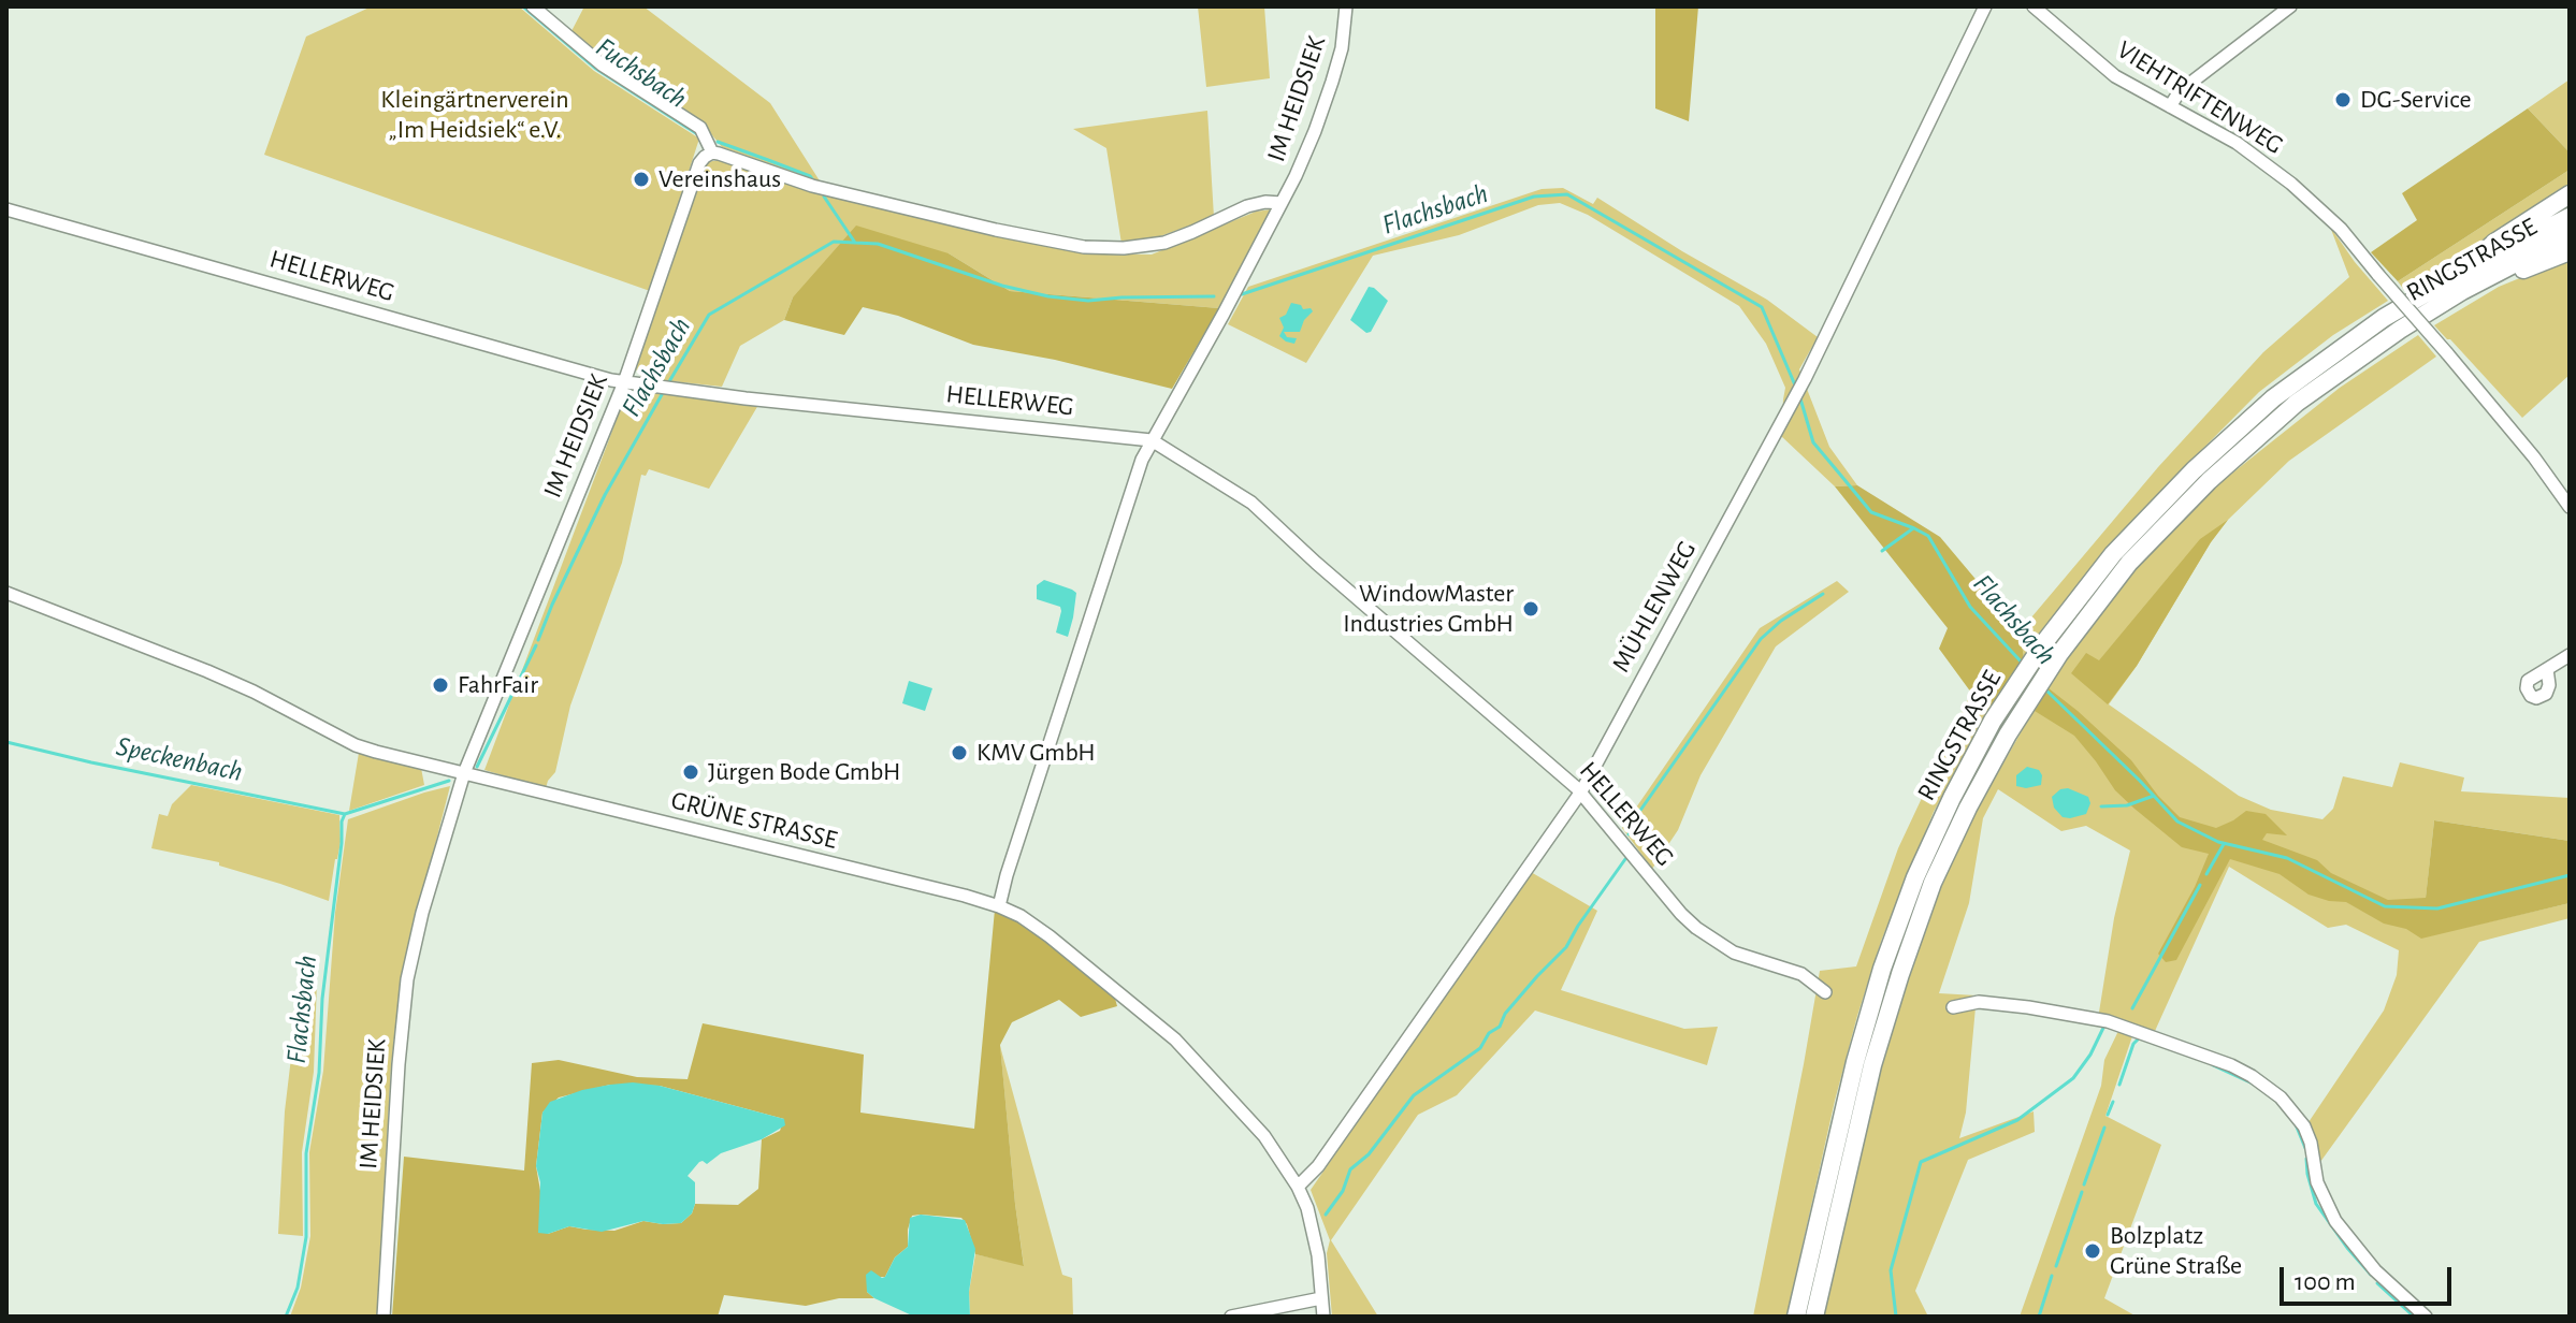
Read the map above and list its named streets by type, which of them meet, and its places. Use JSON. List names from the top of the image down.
{
  "streets": {
    "highway": ["RINGSTRASSE"],
    "street": [
      "VIEHTRIFTENWEG",
      "IM HEIDSIEK",
      "HELLERWEG",
      "MÜHLENWEG",
      "GRÜNE STRASSE"
    ]
  },
  "crossings": [
    ["IM HEIDSIEK", "HELLERWEG"],
    ["IM HEIDSIEK", "GRÜNE STRASSE"],
    ["HELLERWEG", "MÜHLENWEG"],
    ["MÜHLENWEG", "GRÜNE STRASSE"]
  ],
  "water": ["Fuchsbach", "Flachsbach", "Speckenbach"],
  "parks": ["Kleingärtnerverein „Im Heidsiek“ e.V."],
  "places": [
    "DG-Service",
    "Vereinshaus",
    "WindowMaster Industries GmbH",
    "FahrFair",
    "KMV GmbH",
    "Jürgen Bode GmbH",
    "Bolzplatz Grüne Straße"
  ],
  "scale_bar": "100 m"
}
